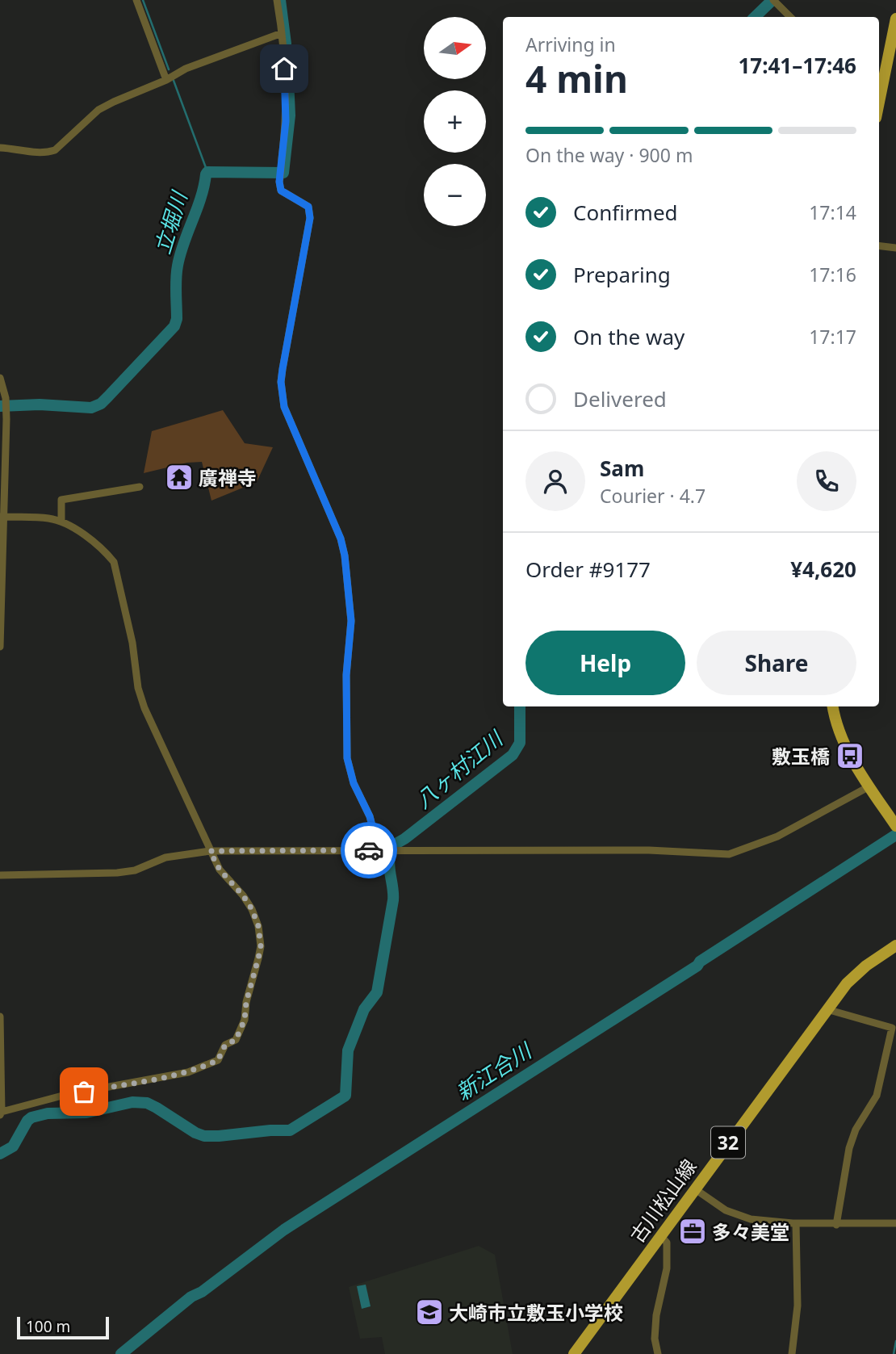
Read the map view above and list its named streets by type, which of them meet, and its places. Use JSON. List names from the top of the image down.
{
  "streets": {
    "main road": ["32", "古川松山線"]
  },
  "water": ["立堀川", "八ヶ村江川", "新江合川"],
  "places": {
    "temple": ["廣禅寺"],
    "bus stop": ["敷玉橋"],
    "office": ["多々美堂"],
    "school or university": ["大崎市立敷玉小学校"]
  },
  "scale_bar": "100 m",
  "north": "right",
  "page": {
    "map_buttons": ["+", "−"],
    "heading": ["4 min", "Arriving in", "17:41–17:46"],
    "panel": [
      "Sam",
      "Courier · 4.7",
      "Order #9177",
      "¥4,620"
    ],
    "bar": "On the way · 900 m",
    "list": [
      ["Confirmed", "17:14"],
      ["Preparing", "17:16"],
      ["On the way", "17:17"],
      "Delivered"
    ],
    "buttons": ["Help", "Share"],
    "scale": "100 m"
  }
}
